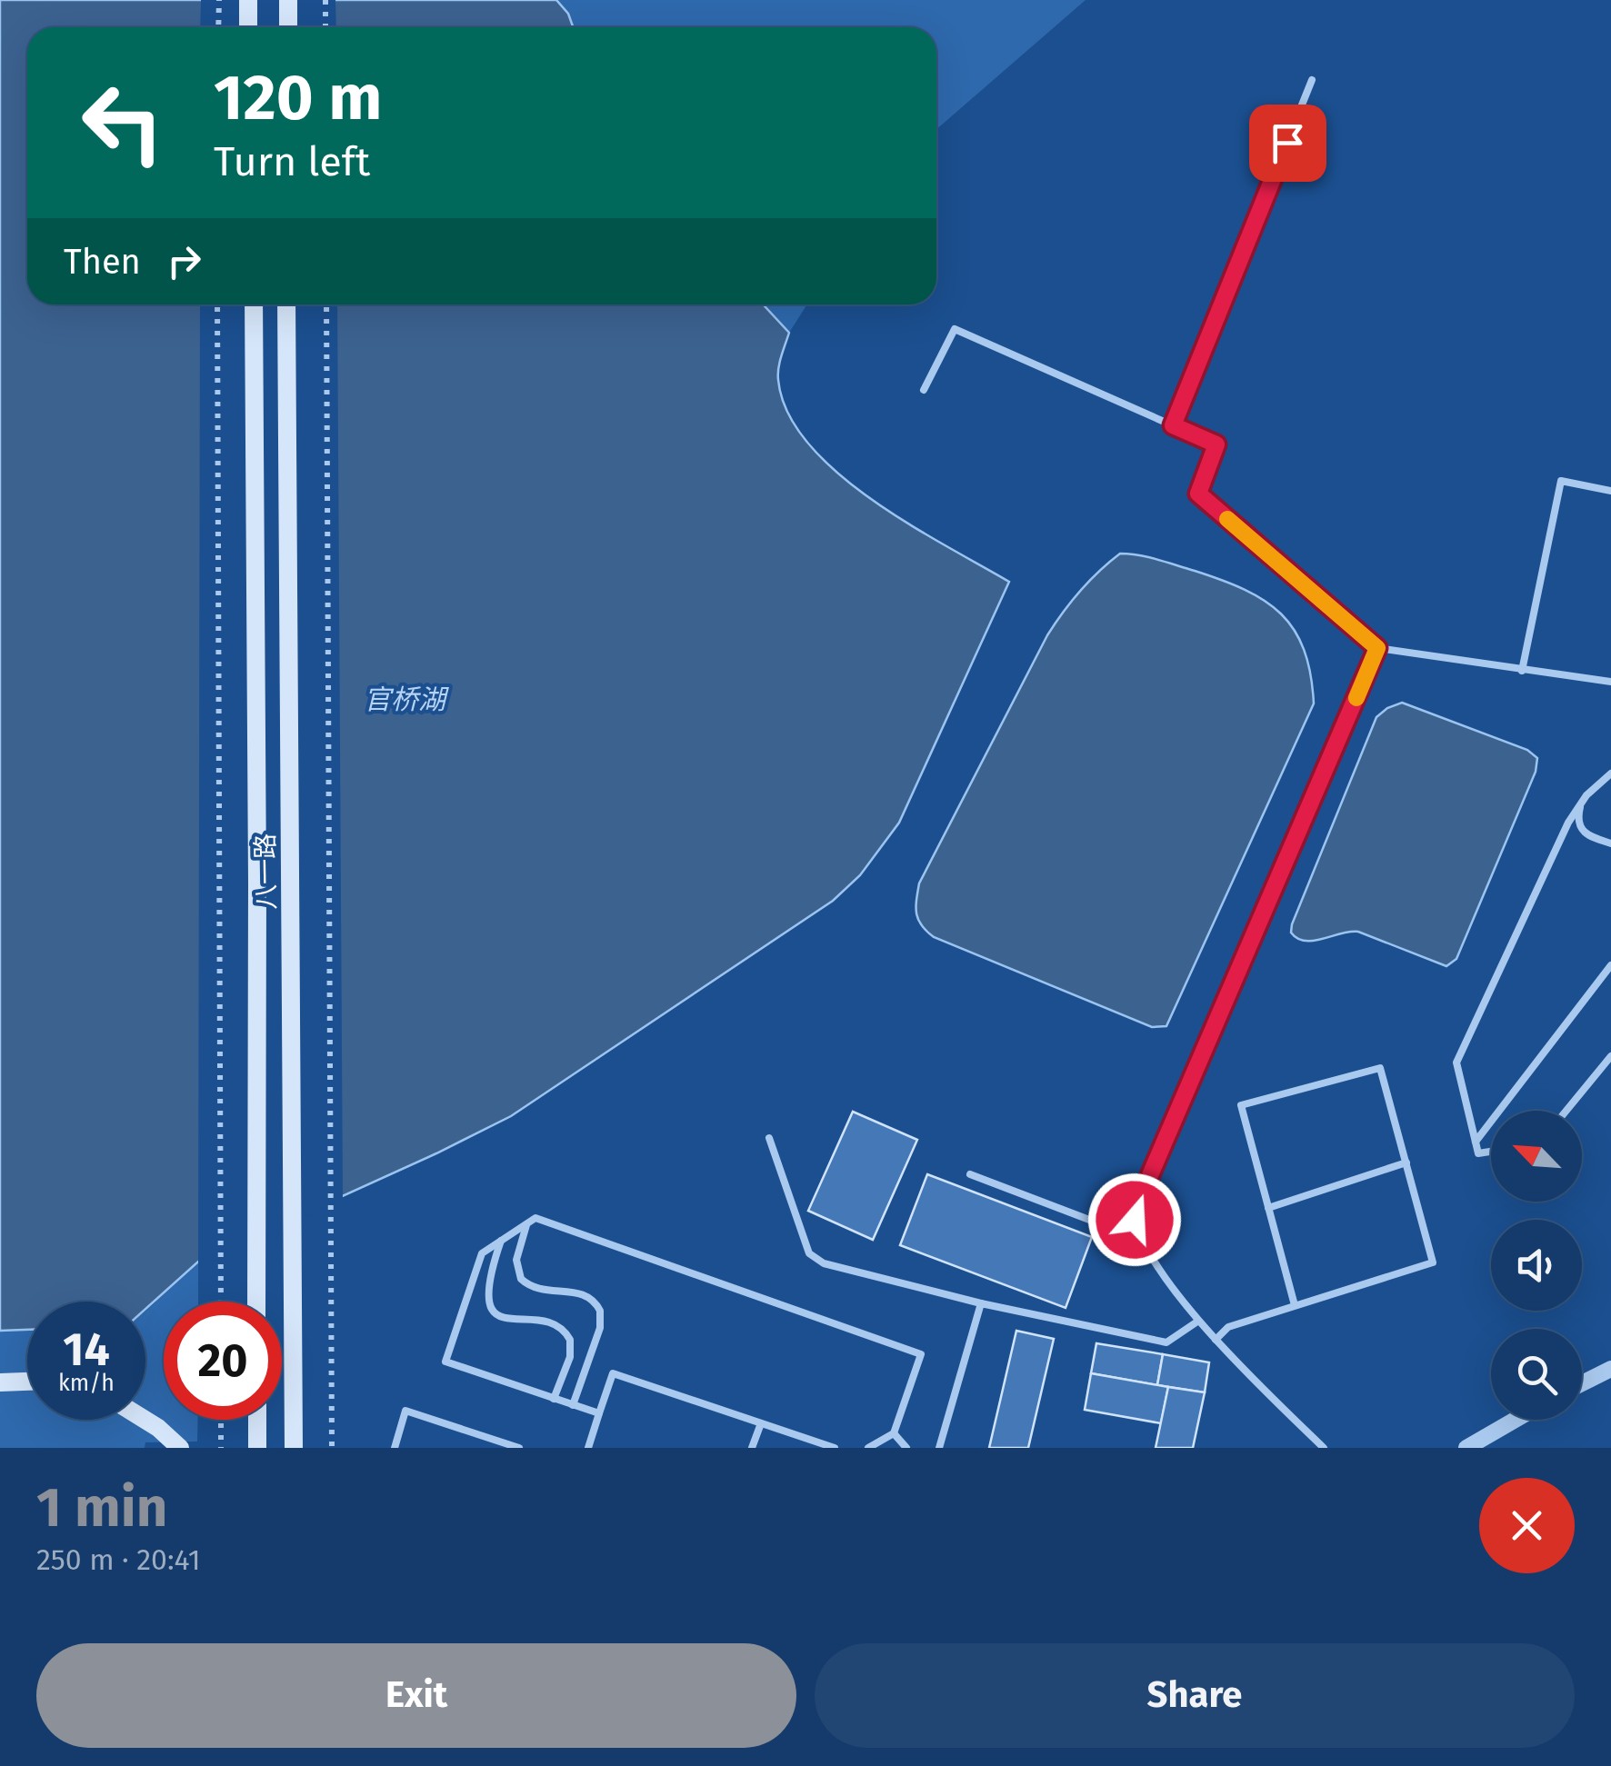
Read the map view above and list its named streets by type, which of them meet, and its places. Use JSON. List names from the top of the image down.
{
  "streets": {
    "main road": ["八一路"]
  },
  "water": ["官桥湖"],
  "north": "top left",
  "page": {
    "turn": ["120 m", "Turn left"],
    "then": "Then",
    "speed": "14 km/h",
    "limit": "20",
    "heading": ["1 min", "250 m · 20:41"],
    "buttons": ["Exit", "Share"]
  }
}
